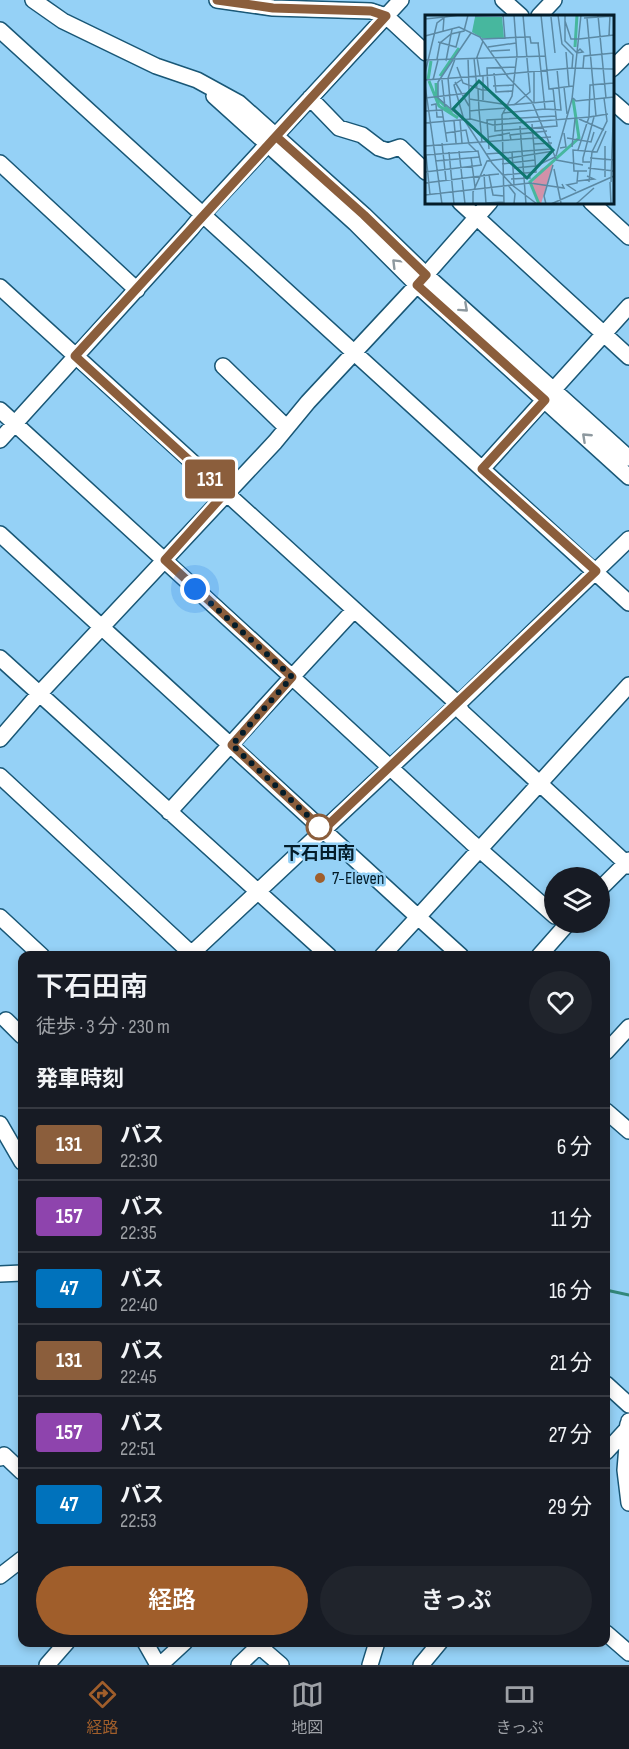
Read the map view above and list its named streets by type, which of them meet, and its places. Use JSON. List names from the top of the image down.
{
  "places": ["下石田南", "7-Eleven"],
  "lines": ["bus line 131"],
  "page": {
    "on_map": "131",
    "heading": [
      ["下石田南", "徒歩 · 3 分 · 230 m"],
      "発車時刻"
    ],
    "list": [
      {
        "mark": "131",
        "name": "バス",
        "note": "22:30",
        "value": "6 分"
      },
      {
        "mark": "157",
        "name": "バス",
        "note": "22:35",
        "value": "11 分"
      },
      {
        "mark": "47",
        "name": "バス",
        "note": "22:40",
        "value": "16 分"
      },
      {
        "mark": "131",
        "name": "バス",
        "note": "22:45",
        "value": "21 分"
      },
      {
        "mark": "157",
        "name": "バス",
        "note": "22:51",
        "value": "27 分"
      },
      {
        "mark": "47",
        "name": "バス",
        "note": "22:53",
        "value": "29 分"
      }
    ],
    "buttons": ["経路", "きっぷ"],
    "tabs": ["経路", "地図", "きっぷ"]
  }
}
